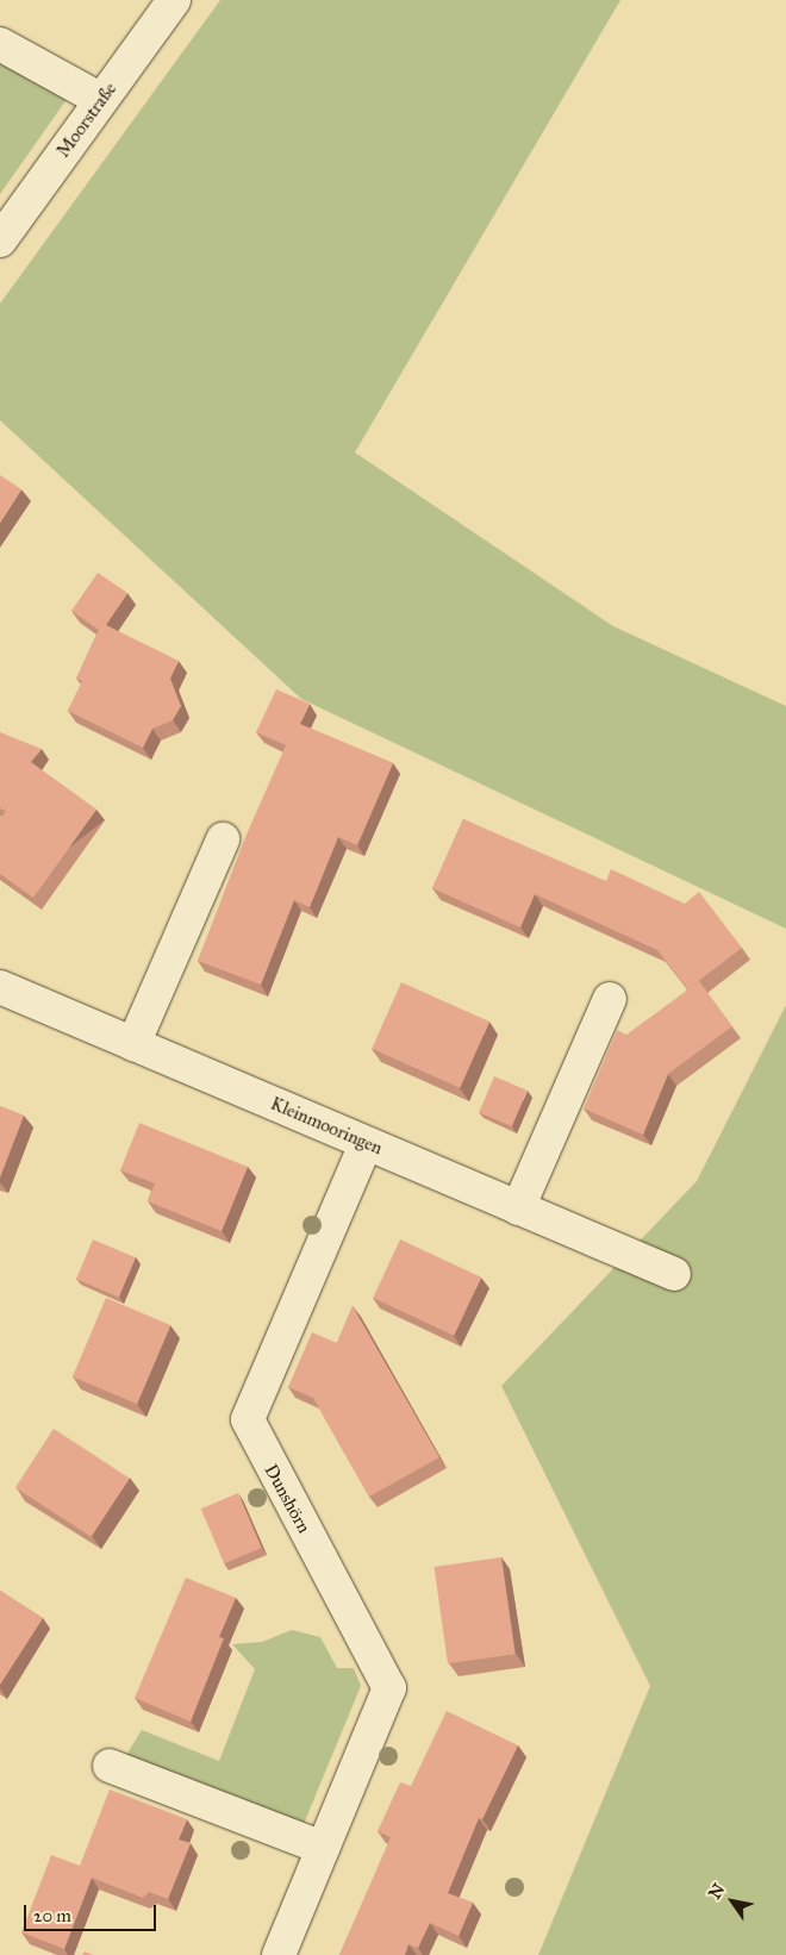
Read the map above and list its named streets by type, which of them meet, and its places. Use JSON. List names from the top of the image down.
{
  "streets": {
    "street": ["Moorstraße", "Kleinmooringen", "Dunshörn"]
  },
  "crossings": [
    ["Kleinmooringen", "Dunshörn"]
  ],
  "scale_bar": "20 m",
  "north": "top left"
}
